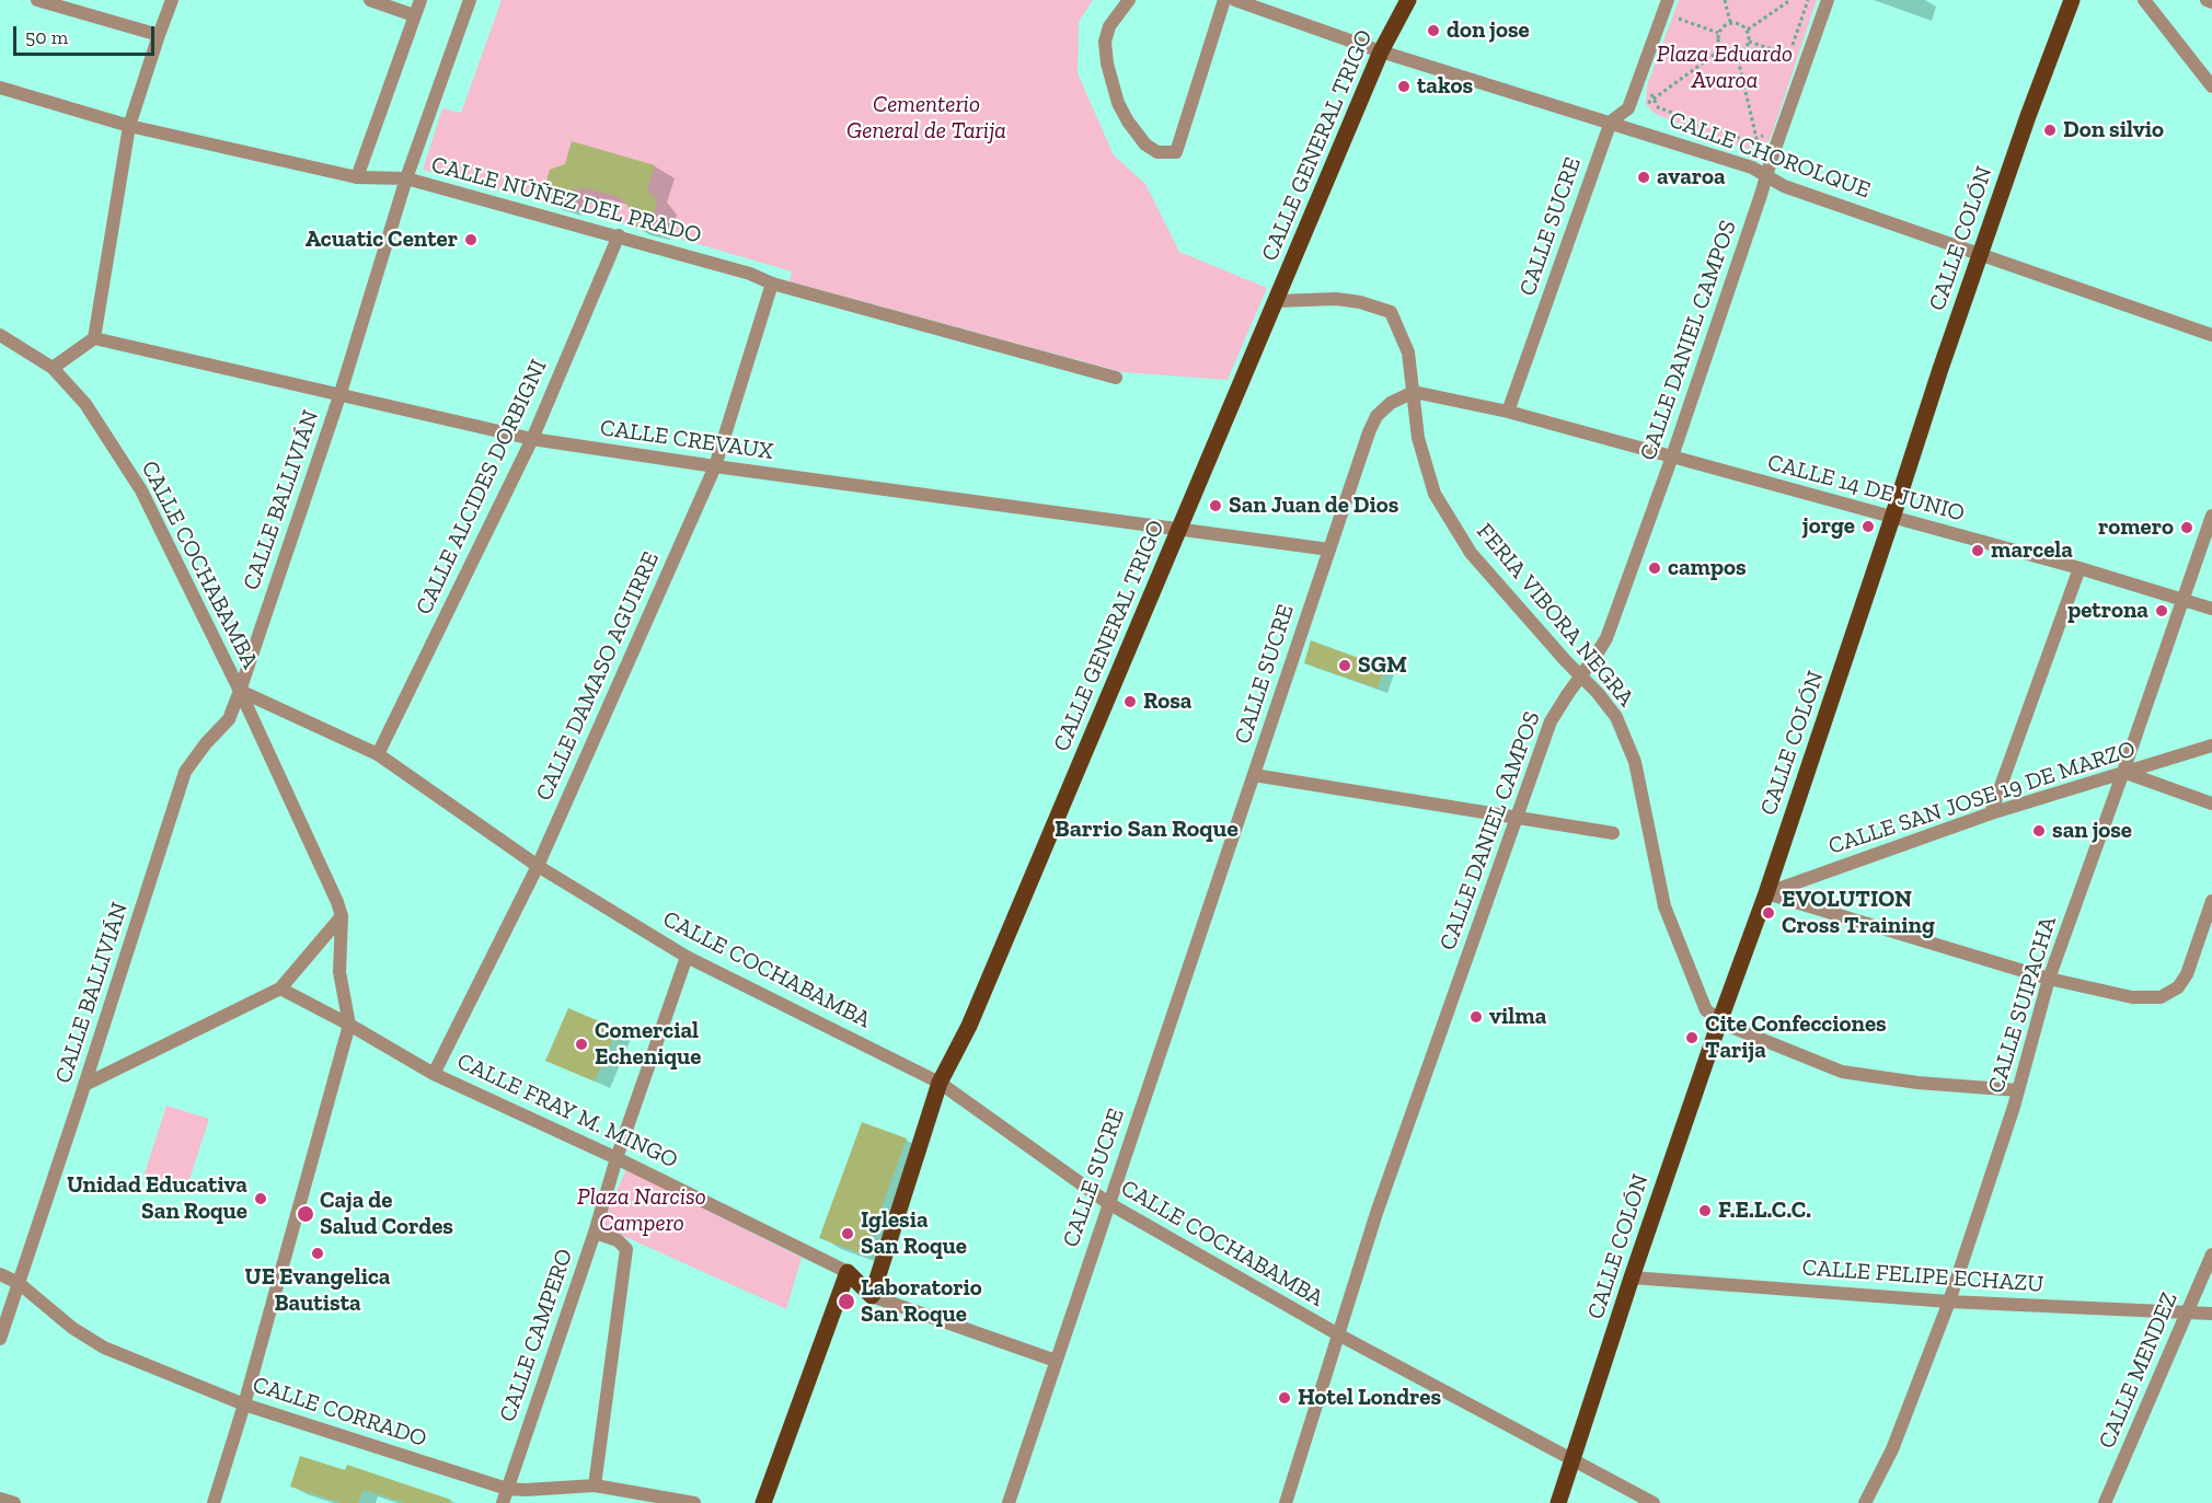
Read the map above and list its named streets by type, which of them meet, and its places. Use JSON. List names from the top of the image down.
{
  "streets": {
    "main road": ["CALLE GENERAL TRIGO", "CALLE COLÓN", "CALLE FRAY M. MINGO"],
    "street": [
      "CALLE CHOROLQUE",
      "CALLE NÚÑEZ DEL PRADO",
      "CALLE SUCRE",
      "CALLE DANIEL CAMPOS",
      "CALLE CREVAUX",
      "CALLE ALCIDES DORBIGNI",
      "CALLE 14 DE JUNIO",
      "CALLE BALLIVIÁN",
      "CALLE COCHABAMBA",
      "FERIA VIBORA NEGRA",
      "CALLE DAMASO AGUIRRE",
      "CALLE SAN JOSE 19 DE MARZO",
      "CALLE SUIPACHA",
      "CALLE FELIPE ECHAZU",
      "CALLE CAMPERO",
      "CALLE MENDEZ",
      "CALLE CORRADO"
    ]
  },
  "crossings": [
    ["CALLE GENERAL TRIGO", "CALLE CHOROLQUE"],
    ["CALLE GENERAL TRIGO", "CALLE CREVAUX"],
    ["CALLE GENERAL TRIGO", "CALLE COCHABAMBA"],
    ["CALLE GENERAL TRIGO", "FERIA VIBORA NEGRA"],
    ["CALLE GENERAL TRIGO", "CALLE FRAY M. MINGO"],
    ["CALLE CHOROLQUE", "CALLE SUCRE"],
    ["CALLE CHOROLQUE", "CALLE COLÓN"],
    ["CALLE CHOROLQUE", "CALLE DANIEL CAMPOS"],
    ["CALLE NÚÑEZ DEL PRADO", "CALLE ALCIDES DORBIGNI"],
    ["CALLE NÚÑEZ DEL PRADO", "CALLE BALLIVIÁN"],
    ["CALLE NÚÑEZ DEL PRADO", "CALLE DAMASO AGUIRRE"],
    ["CALLE SUCRE", "CALLE CREVAUX"],
    ["CALLE SUCRE", "CALLE 14 DE JUNIO"],
    ["CALLE SUCRE", "CALLE COCHABAMBA"],
    ["CALLE SUCRE", "FERIA VIBORA NEGRA"],
    ["CALLE SUCRE", "CALLE FRAY M. MINGO"],
    ["CALLE COLÓN", "CALLE 14 DE JUNIO"],
    ["CALLE COLÓN", "CALLE COCHABAMBA"],
    ["CALLE COLÓN", "FERIA VIBORA NEGRA"],
    ["CALLE COLÓN", "CALLE SAN JOSE 19 DE MARZO"],
    ["CALLE COLÓN", "CALLE FELIPE ECHAZU"],
    ["CALLE DANIEL CAMPOS", "CALLE 14 DE JUNIO"],
    ["CALLE DANIEL CAMPOS", "CALLE COCHABAMBA"],
    ["CALLE CREVAUX", "CALLE ALCIDES DORBIGNI"],
    ["CALLE CREVAUX", "CALLE BALLIVIÁN"],
    ["CALLE CREVAUX", "CALLE DAMASO AGUIRRE"],
    ["CALLE ALCIDES DORBIGNI", "CALLE COCHABAMBA"],
    ["CALLE 14 DE JUNIO", "CALLE SUIPACHA"],
    ["CALLE BALLIVIÁN", "CALLE COCHABAMBA"],
    ["CALLE BALLIVIÁN", "CALLE CORRADO"],
    ["CALLE COCHABAMBA", "CALLE DAMASO AGUIRRE"],
    ["CALLE COCHABAMBA", "CALLE CAMPERO"],
    ["FERIA VIBORA NEGRA", "CALLE SUIPACHA"],
    ["CALLE DAMASO AGUIRRE", "CALLE FRAY M. MINGO"],
    ["CALLE SAN JOSE 19 DE MARZO", "CALLE SUIPACHA"],
    ["CALLE SUIPACHA", "CALLE FELIPE ECHAZU"],
    ["CALLE FRAY M. MINGO", "CALLE CAMPERO"],
    ["CALLE FELIPE ECHAZU", "CALLE MENDEZ"],
    ["CALLE CAMPERO", "CALLE CORRADO"]
  ],
  "districts": ["Barrio San Roque"],
  "parks": ["Plaza Eduardo Avaroa", "Cementerio General de Tarija", "Plaza Narciso Campero"],
  "places": [
    "don jose",
    "takos",
    "Don silvio",
    "avaroa",
    "Acuatic Center",
    "San Juan de Dios",
    "jorge",
    "romero",
    "marcela",
    "campos",
    "petrona",
    "SGM",
    "Rosa",
    "san jose",
    "EVOLUTION Cross Training",
    "vilma",
    "Cite Confecciones Tarija",
    "Comercial Echenique",
    "Unidad Educativa San Roque",
    "F.E.L.C.C.",
    "Caja de Salud Cordes",
    "Iglesia San Roque",
    "UE Evangelica Bautista",
    "Laboratorio San Roque",
    "Hotel Londres"
  ],
  "scale_bar": "50 m"
}
